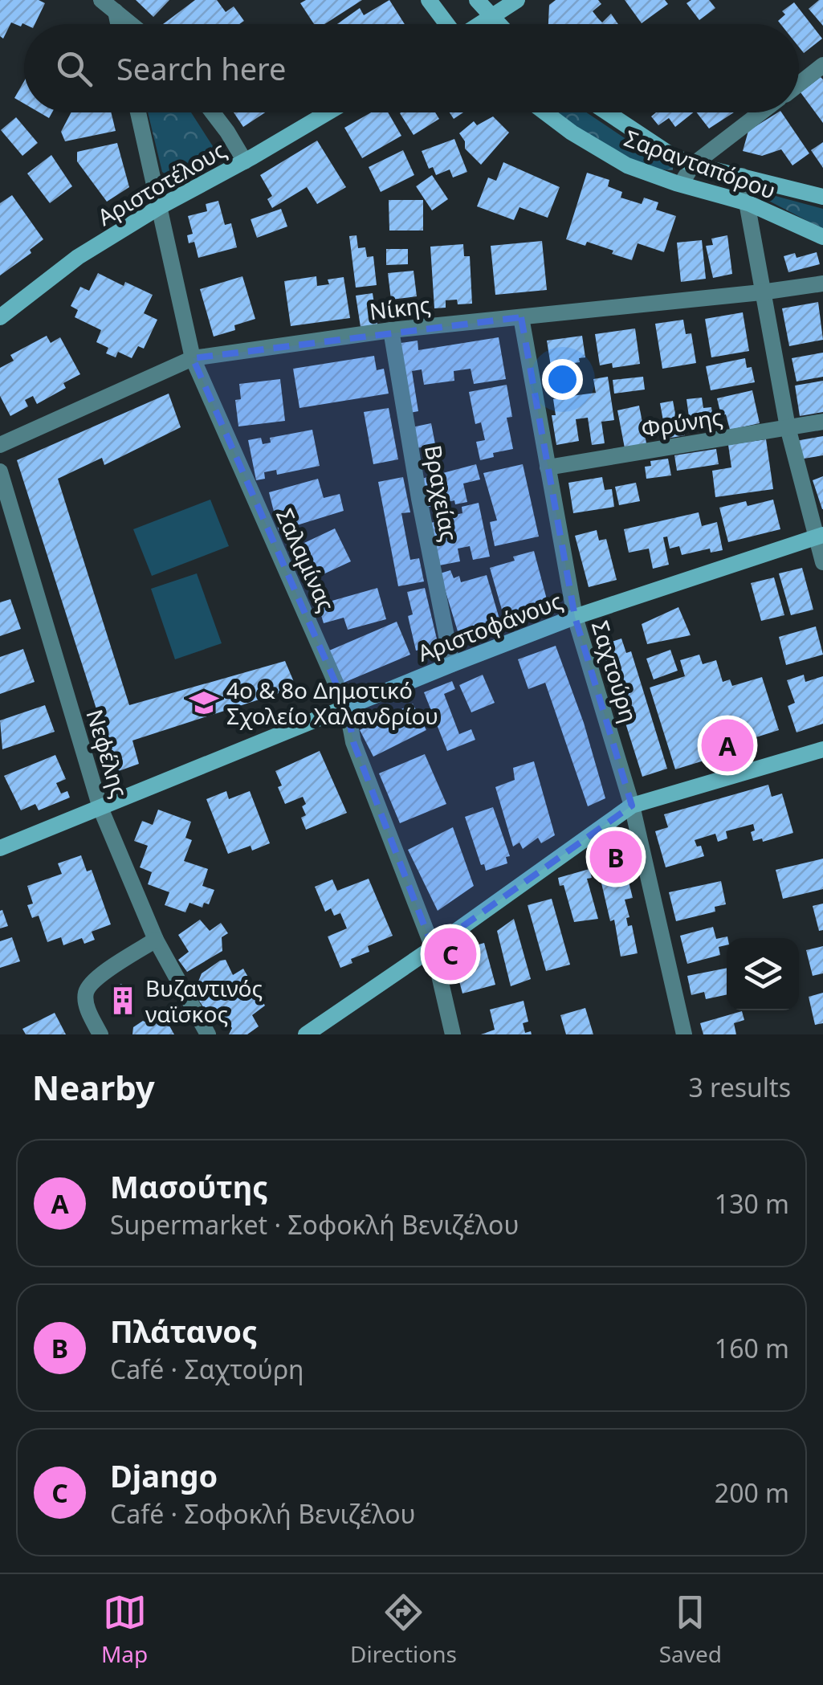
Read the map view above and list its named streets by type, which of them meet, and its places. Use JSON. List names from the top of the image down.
{
  "streets": {
    "street": [
      "Σαρανταπόρου",
      "Αριστοτέλους",
      "Νίκης",
      "Φρύνης",
      "Βραχείας",
      "Σαλαμίνας",
      "Αριστοφάνους",
      "Σαχτούρη",
      "Νεφέλης"
    ]
  },
  "crossings": [
    ["Αριστοτέλους", "Σαλαμίνας"],
    ["Νίκης", "Βραχείας"],
    ["Νίκης", "Σαλαμίνας"],
    ["Νίκης", "Σαχτούρη"],
    ["Φρύνης", "Σαχτούρη"],
    ["Βραχείας", "Αριστοφάνους"],
    ["Σαλαμίνας", "Αριστοφάνους"],
    ["Αριστοφάνους", "Σαχτούρη"],
    ["Αριστοφάνους", "Νεφέλης"]
  ],
  "places": {
    "school or university": ["4ο & 8ο Δημοτικό Σχολείο Χαλανδρίου"],
    "building": ["Βυζαντινός ναϊσκος"]
  },
  "page": {
    "search": "Search here",
    "pins": ["A", "B", "C"],
    "heading": ["Nearby", "3 results"],
    "list": [
      {
        "mark": "A",
        "name": "Μασούτης",
        "note": "Supermarket · Σοφοκλή Βενιζέλου",
        "value": "130 m"
      },
      {
        "mark": "B",
        "name": "Πλάτανος",
        "note": "Café · Σαχτούρη",
        "value": "160 m"
      },
      {
        "mark": "C",
        "name": "Django",
        "note": "Café · Σοφοκλή Βενιζέλου",
        "value": "200 m"
      }
    ],
    "nav": ["Map", "Directions", "Saved"]
  }
}
